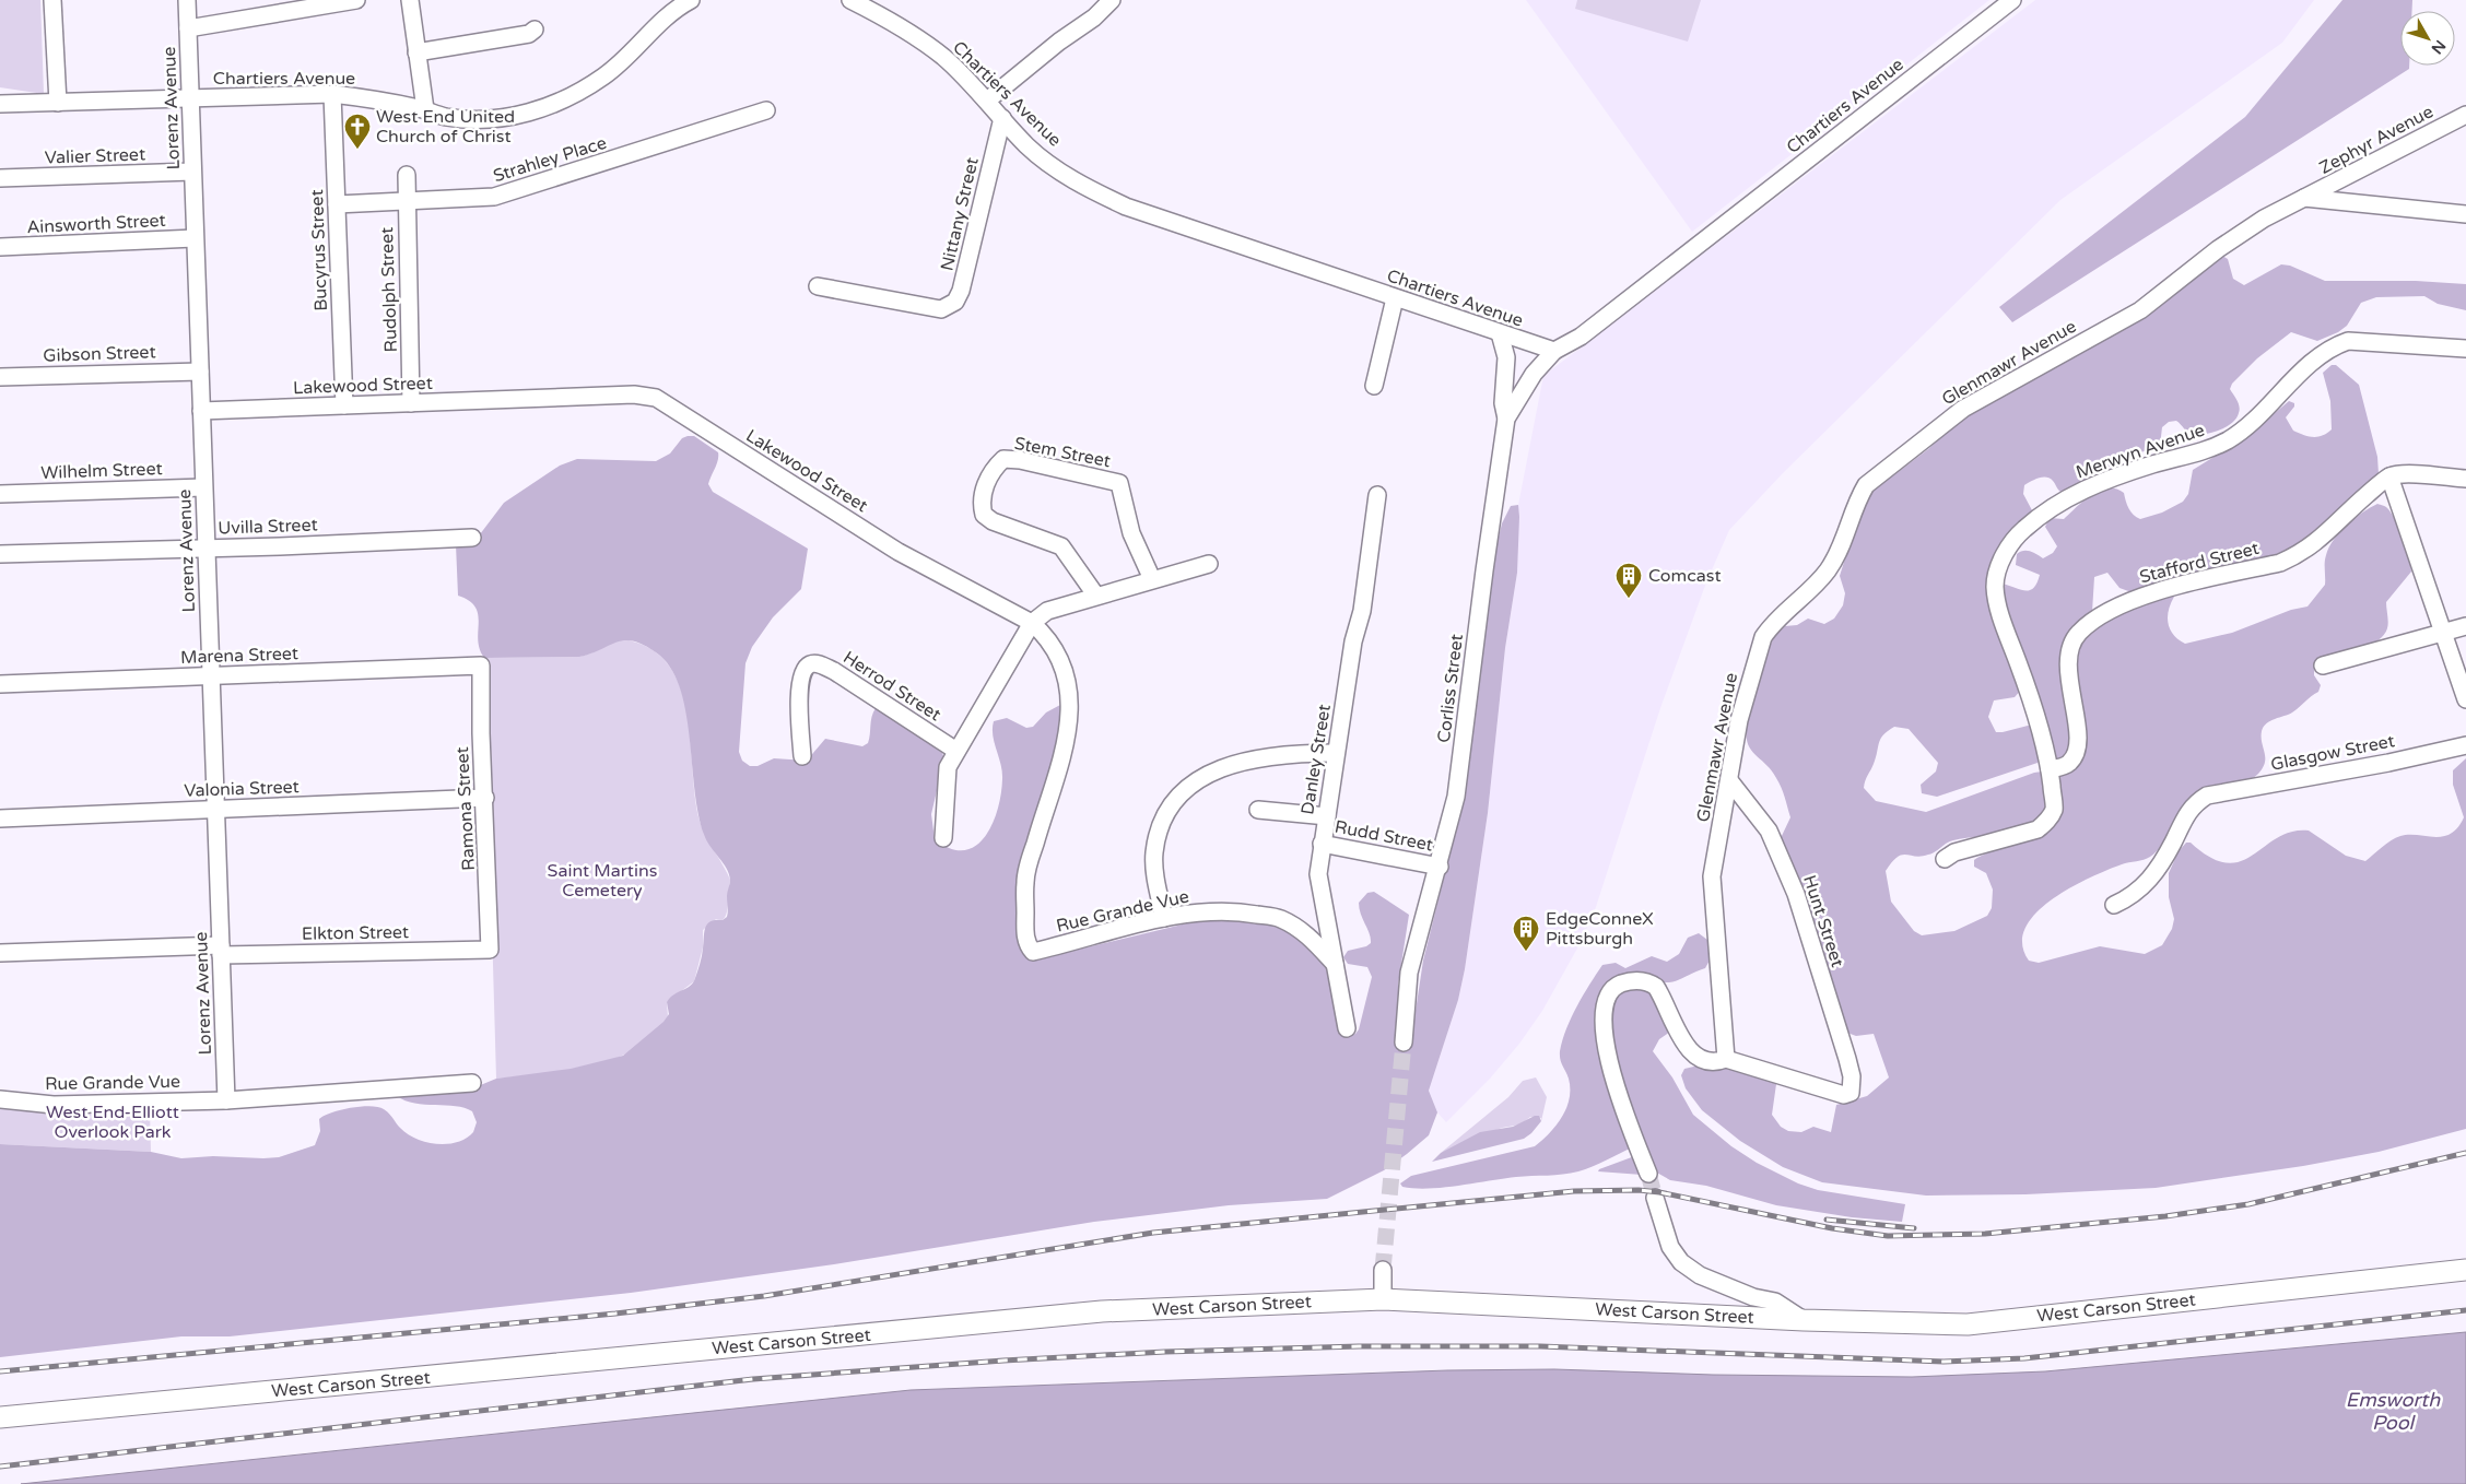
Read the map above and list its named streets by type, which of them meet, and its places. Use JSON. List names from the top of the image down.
{
  "streets": {
    "main road": ["West Carson Street"],
    "street": [
      "Chartiers Avenue",
      "Lorenz Avenue",
      "Zephyr Avenue",
      "Valier Street",
      "Strahley Place",
      "Nittany Street",
      "Ainsworth Street",
      "Bucyrus Street",
      "Rudolph Street",
      "Gibson Street",
      "Glenmawr Avenue",
      "Lakewood Street",
      "Merwyn Avenue",
      "Stem Street",
      "Wilhelm Street",
      "Uvilla Street",
      "Stafford Street",
      "Marena Street",
      "Herrod Street",
      "Corliss Street",
      "Glasgow Street",
      "Danley Street",
      "Valonia Street",
      "Ramona Street",
      "Rudd Street",
      "Rue Grande Vue",
      "Hunt Street",
      "Elkton Street"
    ]
  },
  "crossings": [
    ["Chartiers Avenue", "Lorenz Avenue"],
    ["Chartiers Avenue", "Nittany Street"],
    ["Chartiers Avenue", "Bucyrus Street"],
    ["Chartiers Avenue", "Corliss Street"],
    ["Lorenz Avenue", "Valier Street"],
    ["Lorenz Avenue", "Ainsworth Street"],
    ["Lorenz Avenue", "Gibson Street"],
    ["Lorenz Avenue", "Lakewood Street"],
    ["Lorenz Avenue", "Wilhelm Street"],
    ["Lorenz Avenue", "Uvilla Street"],
    ["Lorenz Avenue", "Marena Street"],
    ["Lorenz Avenue", "Valonia Street"],
    ["Lorenz Avenue", "Rue Grande Vue"],
    ["Lorenz Avenue", "Elkton Street"],
    ["Zephyr Avenue", "Glenmawr Avenue"],
    ["Strahley Place", "Bucyrus Street"],
    ["Strahley Place", "Rudolph Street"],
    ["Bucyrus Street", "Lakewood Street"],
    ["Rudolph Street", "Lakewood Street"],
    ["Glenmawr Avenue", "Hunt Street"],
    ["Lakewood Street", "Rue Grande Vue"],
    ["Merwyn Avenue", "Stafford Street"],
    ["Marena Street", "Ramona Street"],
    ["Corliss Street", "Rudd Street"],
    ["Danley Street", "Rudd Street"],
    ["Danley Street", "Rue Grande Vue"],
    ["Valonia Street", "Ramona Street"],
    ["Ramona Street", "Elkton Street"]
  ],
  "water": ["Emsworth Pool"],
  "parks": ["Saint Martins Cemetery", "West End-Elliott Overlook Park"],
  "places": {
    "church": ["West End United Church of Christ"],
    "building": ["Comcast", "EdgeConneX Pittsburgh"]
  },
  "north": "bottom right"
}
